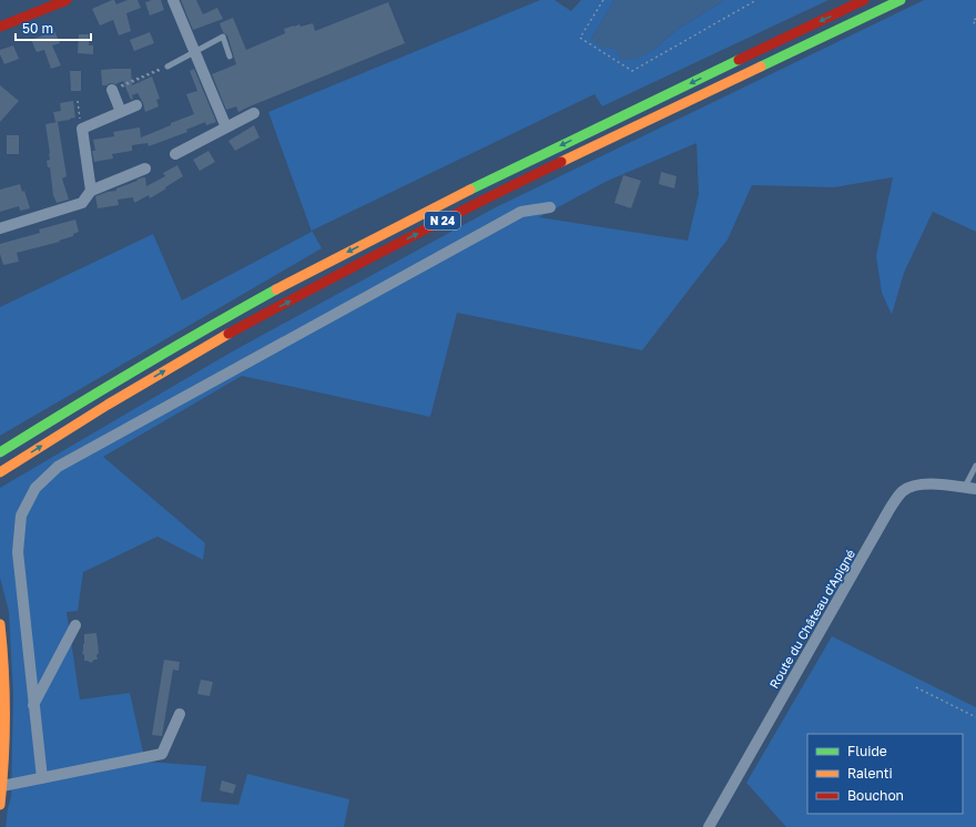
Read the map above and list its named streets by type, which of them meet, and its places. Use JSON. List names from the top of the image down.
{
  "streets": {
    "main road": ["N 24"],
    "street": ["Route du Château d'Apigné"]
  },
  "legend": ["Fluide", "Ralenti", "Bouchon"],
  "scale_bar": "50 m"
}
